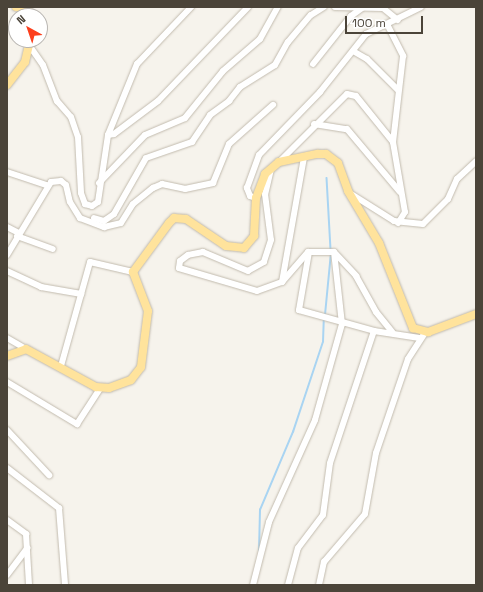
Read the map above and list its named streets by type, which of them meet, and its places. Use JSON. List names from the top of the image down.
{
  "scale_bar": "100 m",
  "north": "top left"
}
